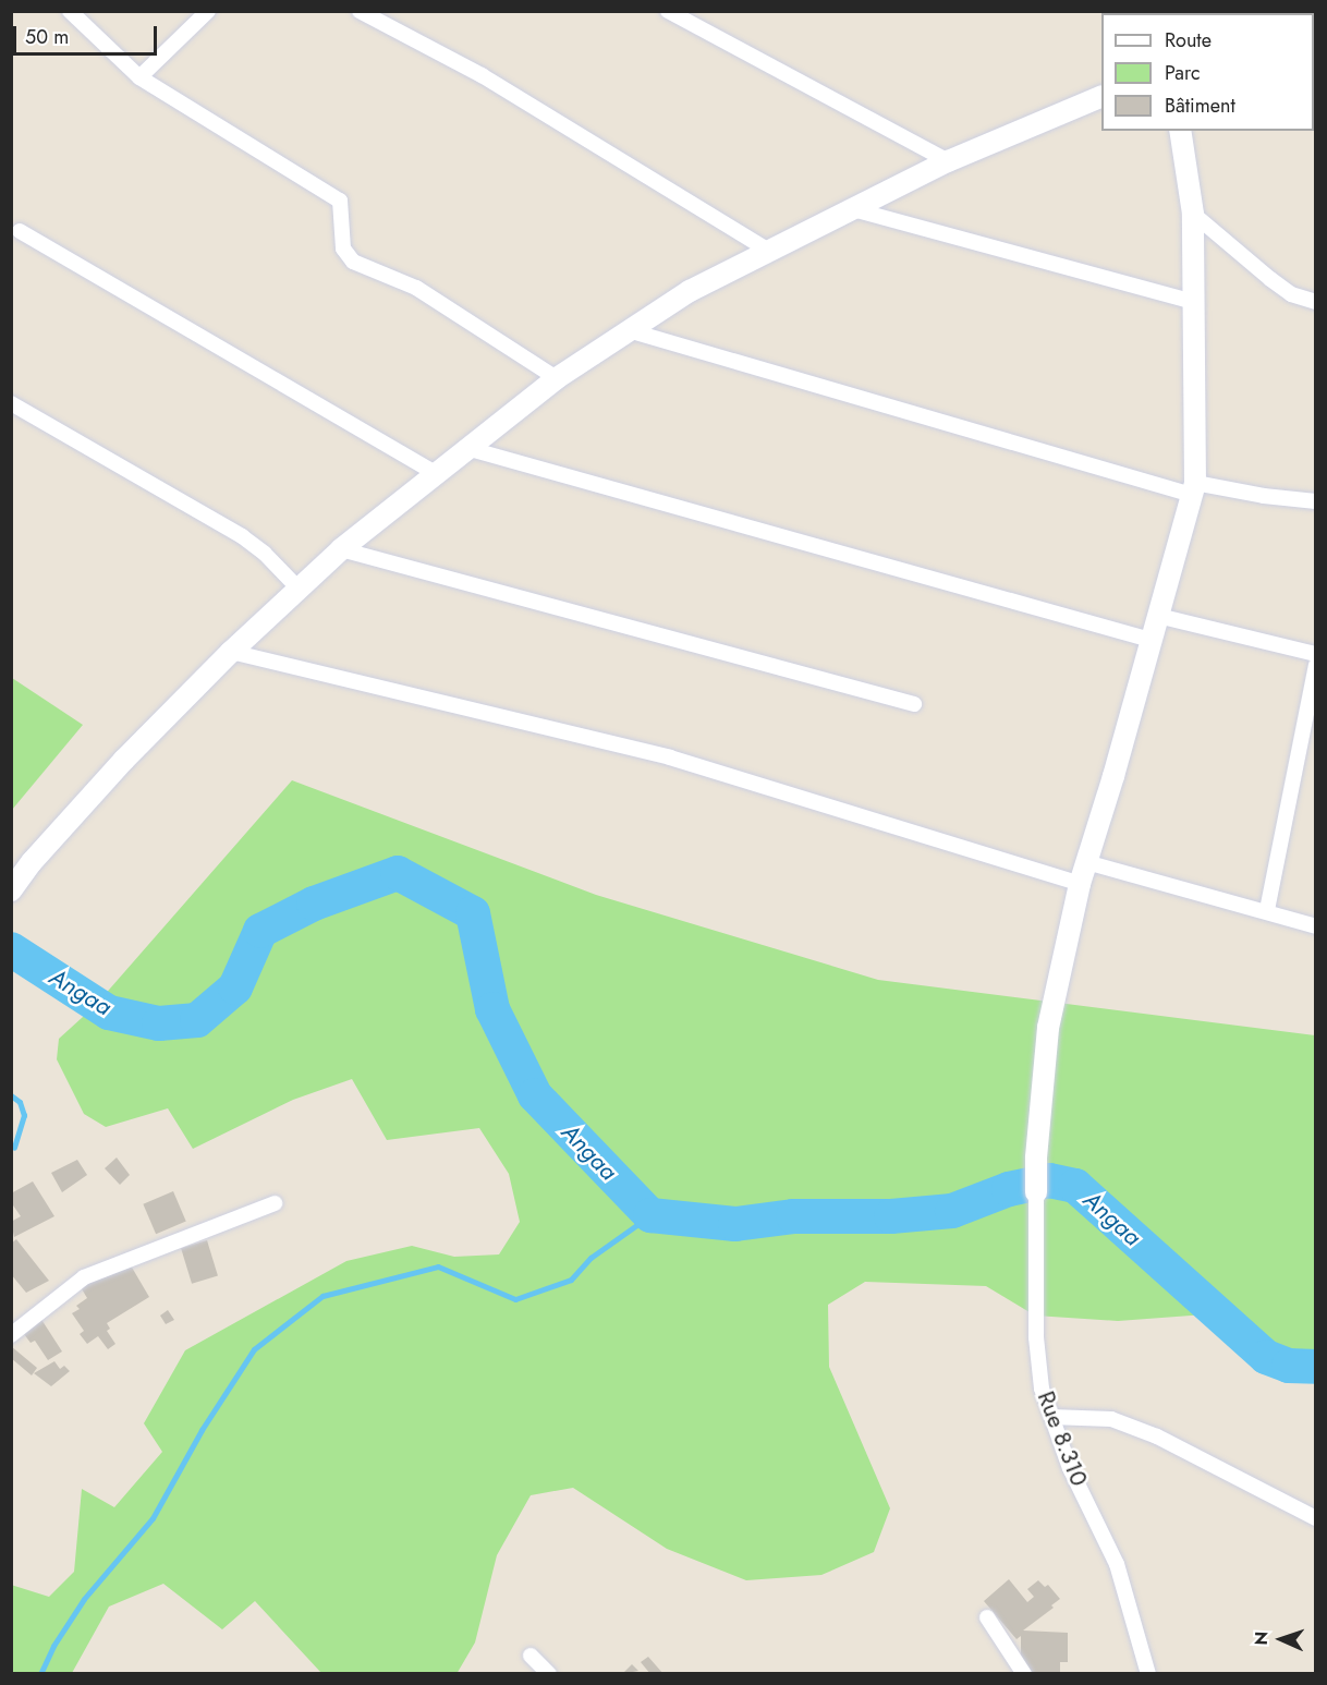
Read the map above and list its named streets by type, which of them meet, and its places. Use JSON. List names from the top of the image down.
{
  "streets": {
    "street": ["Rue 8.310"]
  },
  "water": ["Angaa"],
  "legend": ["Route", "Parc", "Bâtiment"],
  "scale_bar": "50 m",
  "north": "left"
}
